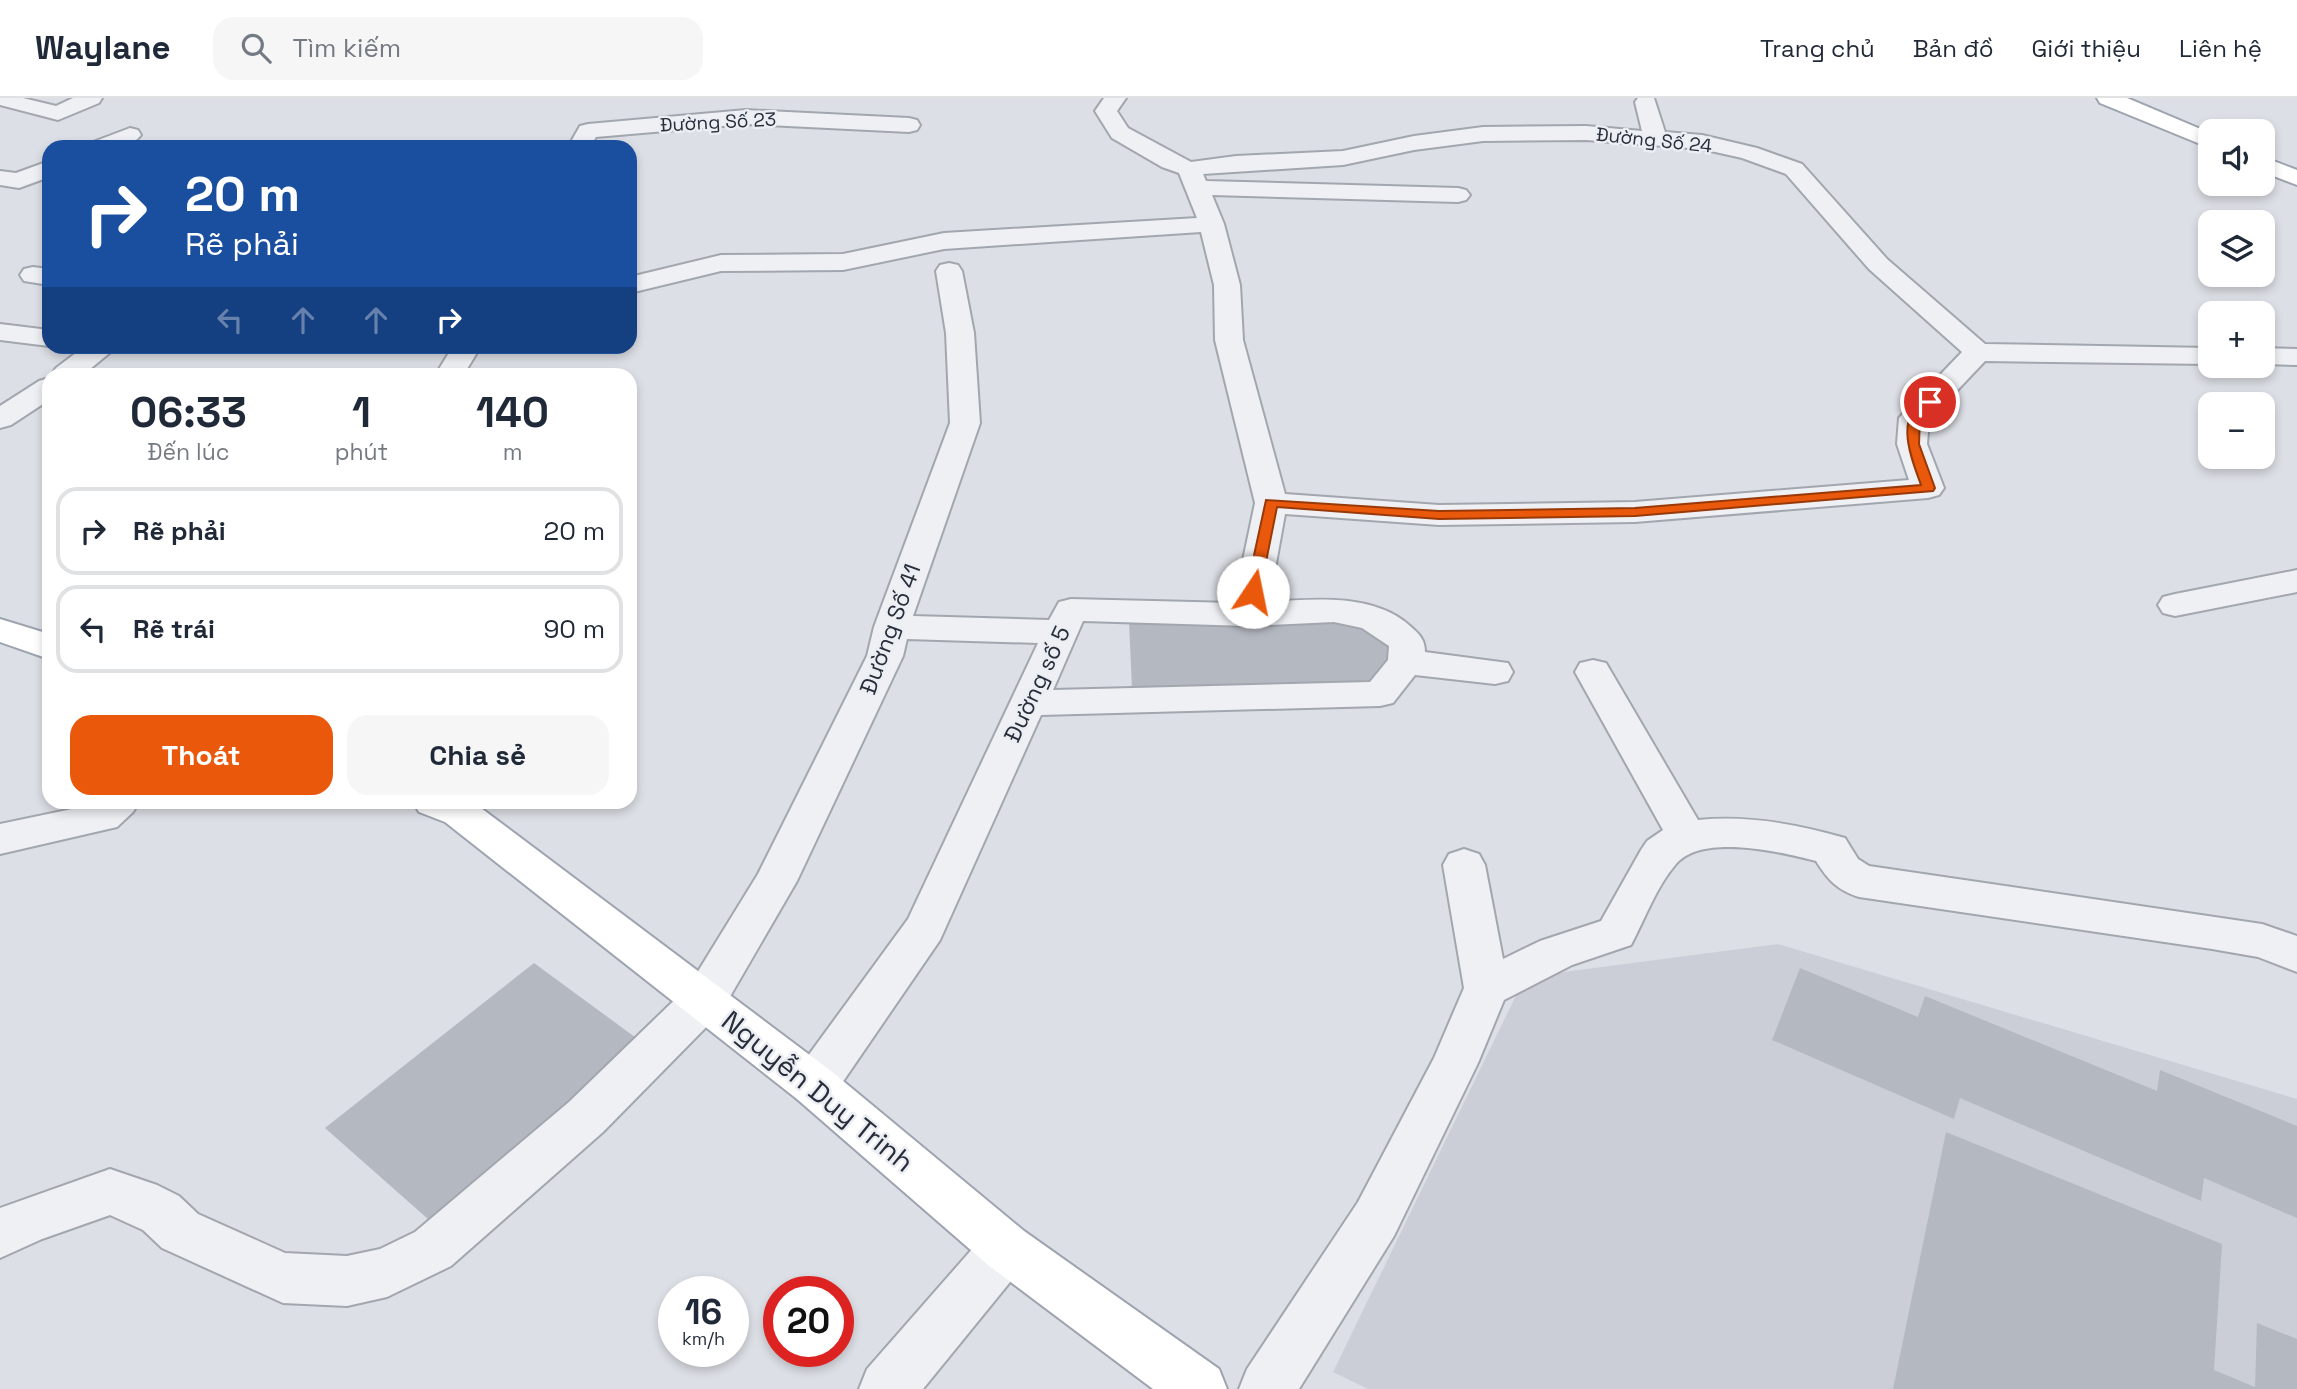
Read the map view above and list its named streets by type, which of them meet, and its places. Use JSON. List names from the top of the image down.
{
  "streets": {
    "main road": ["Nguyễn Duy Trinh"],
    "street": [
      "Đường Số 23",
      "Đường Số 24",
      "Đường Số 41",
      "Đường số 5"
    ]
  },
  "crossings": [
    ["Đường Số 41", "Nguyễn Duy Trinh"],
    ["Đường số 5", "Nguyễn Duy Trinh"]
  ],
  "page": {
    "header": "Waylane",
    "search": "Tìm kiếm",
    "nav": [
      "Trang chủ",
      "Bản đồ",
      "Giới thiệu",
      "Liên hệ"
    ],
    "map_buttons": ["+", "−"],
    "turn": ["20 m", "Rẽ phải"],
    "eta": [
      "06:33",
      "Đến lúc",
      "1",
      "phút",
      "140",
      "m"
    ],
    "list": [
      {
        "name": "Rẽ phải",
        "value": "20 m"
      },
      {
        "name": "Rẽ trái",
        "value": "90 m"
      }
    ],
    "buttons": ["Thoát", "Chia sẻ"],
    "speed": "16 km/h",
    "limit": "20"
  }
}
